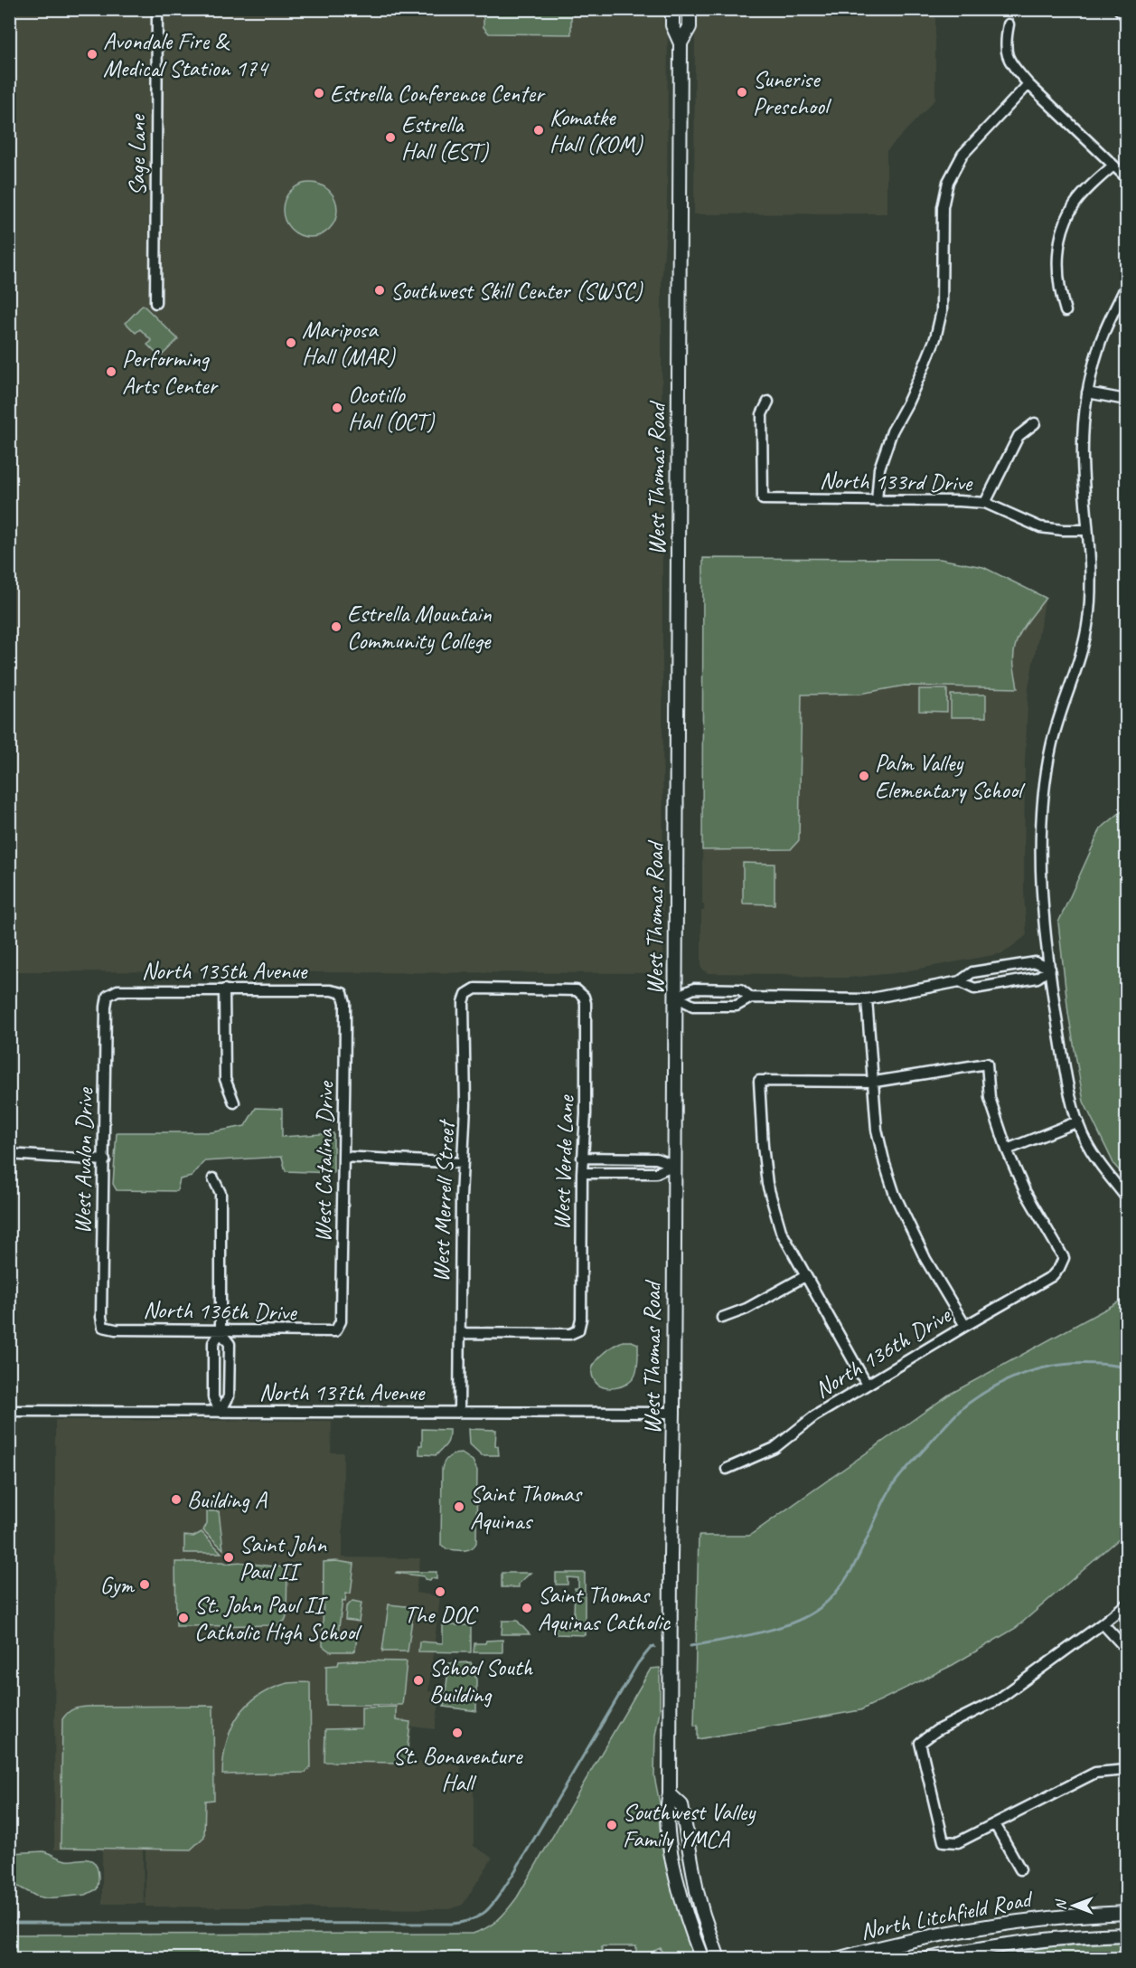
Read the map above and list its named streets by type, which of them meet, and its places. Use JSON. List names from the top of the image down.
{
  "streets": {
    "main road": ["West Thomas Road", "North Litchfield Road"],
    "street": [
      "Sage Lane",
      "North 133rd Drive",
      "North 135th Avenue",
      "West Avalon Drive",
      "West Catalina Drive",
      "West Verde Lane",
      "West Merrell Street",
      "North 136th Drive",
      "North 137th Avenue"
    ]
  },
  "crossings": [
    ["West Thomas Road", "North 137th Avenue"],
    ["North 135th Avenue", "West Avalon Drive"],
    ["North 135th Avenue", "West Catalina Drive"],
    ["West Avalon Drive", "North 136th Drive"],
    ["West Catalina Drive", "North 136th Drive"],
    ["West Verde Lane", "West Merrell Street"],
    ["West Merrell Street", "North 137th Avenue"]
  ],
  "places": [
    "Avondale Fire & Medical Station 174",
    "Sunerise Preschool",
    "Estrella Conference Center",
    "Komatke Hall (KOM)",
    "Estrella Hall (EST)",
    "Southwest Skill Center (SWSC)",
    "Mariposa Hall (MAR)",
    "Performing Arts Center",
    "Ocotillo Hall (OCT)",
    "Estrella Mountain Community College",
    "Palm Valley Elementary School",
    "Building A",
    "Saint Thomas Aquinas",
    "Saint John Paul II",
    "Gym",
    "The DOC",
    "Saint Thomas Aquinas Catholic",
    "St. John Paul II Catholic High School",
    "School South Building",
    "St. Bonaventure Hall",
    "Southwest Valley Family YMCA"
  ],
  "north": "left"
}
